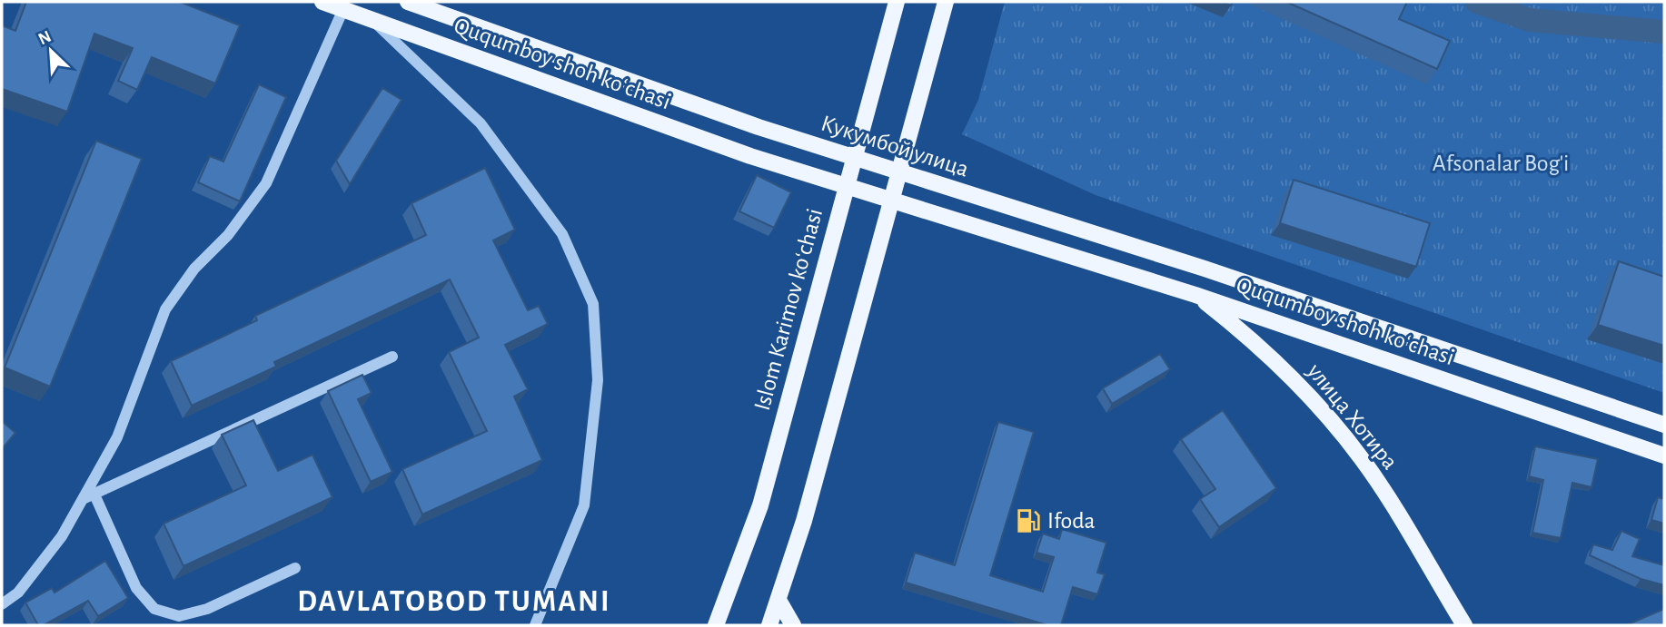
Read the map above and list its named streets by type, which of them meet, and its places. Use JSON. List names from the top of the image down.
{
  "streets": {
    "main road": [
      "Ququmboy shoh koʻchasi",
      "Кукумбой улица",
      "Islom Karimov koʻchasi",
      "улица Хотира"
    ]
  },
  "crossings": [
    ["Ququmboy shoh koʻchasi", "Кукумбой улица"],
    ["Ququmboy shoh koʻchasi", "улица Хотира"]
  ],
  "districts": ["DAVLATOBOD TUMANI"],
  "parks": ["Afsonalar Bog'i"],
  "places": {
    "fuel station": ["Ifoda"]
  },
  "north": "top left"
}
